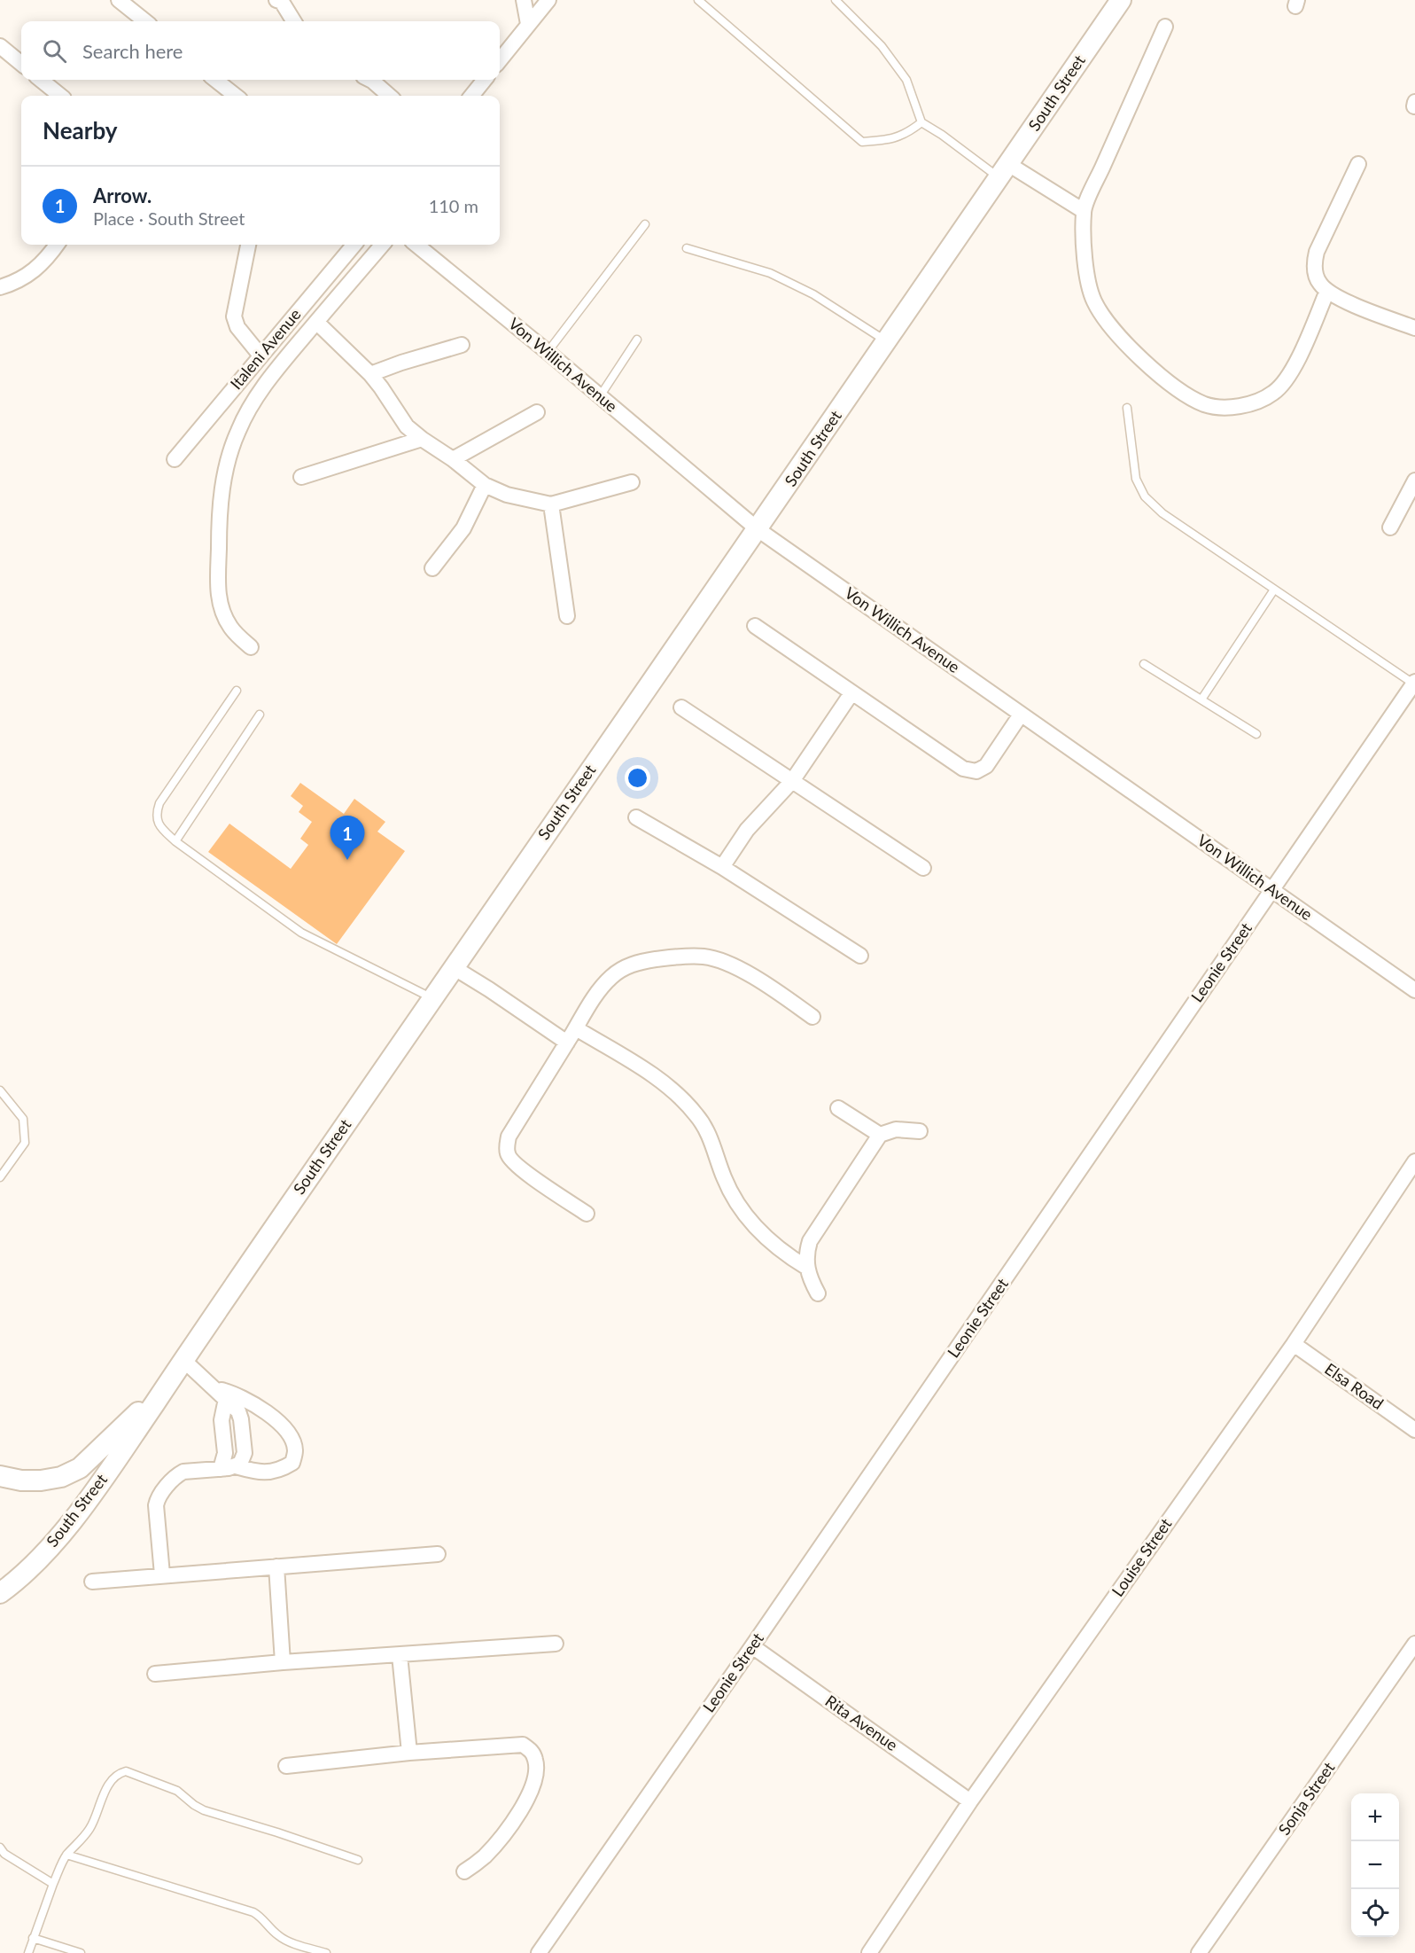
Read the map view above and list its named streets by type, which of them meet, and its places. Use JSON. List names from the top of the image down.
{
  "streets": {
    "street": [
      "South Street",
      "Italeni Avenue",
      "Von Willich Avenue",
      "Leonie Street",
      "Elsa Road",
      "Louise Street",
      "Rita Avenue",
      "Sonja Street"
    ]
  },
  "crossings": [
    ["South Street", "Von Willich Avenue"],
    ["Von Willich Avenue", "Leonie Street"],
    ["Leonie Street", "Rita Avenue"],
    ["Elsa Road", "Louise Street"],
    ["Louise Street", "Rita Avenue"]
  ],
  "page": {
    "search": "Search here",
    "heading": "Nearby",
    "list": [
      {
        "mark": "1",
        "name": "Arrow.",
        "note": "Place · South Street",
        "value": "110 m"
      }
    ],
    "pins": "1",
    "map_buttons": ["+", "−"]
  }
}
